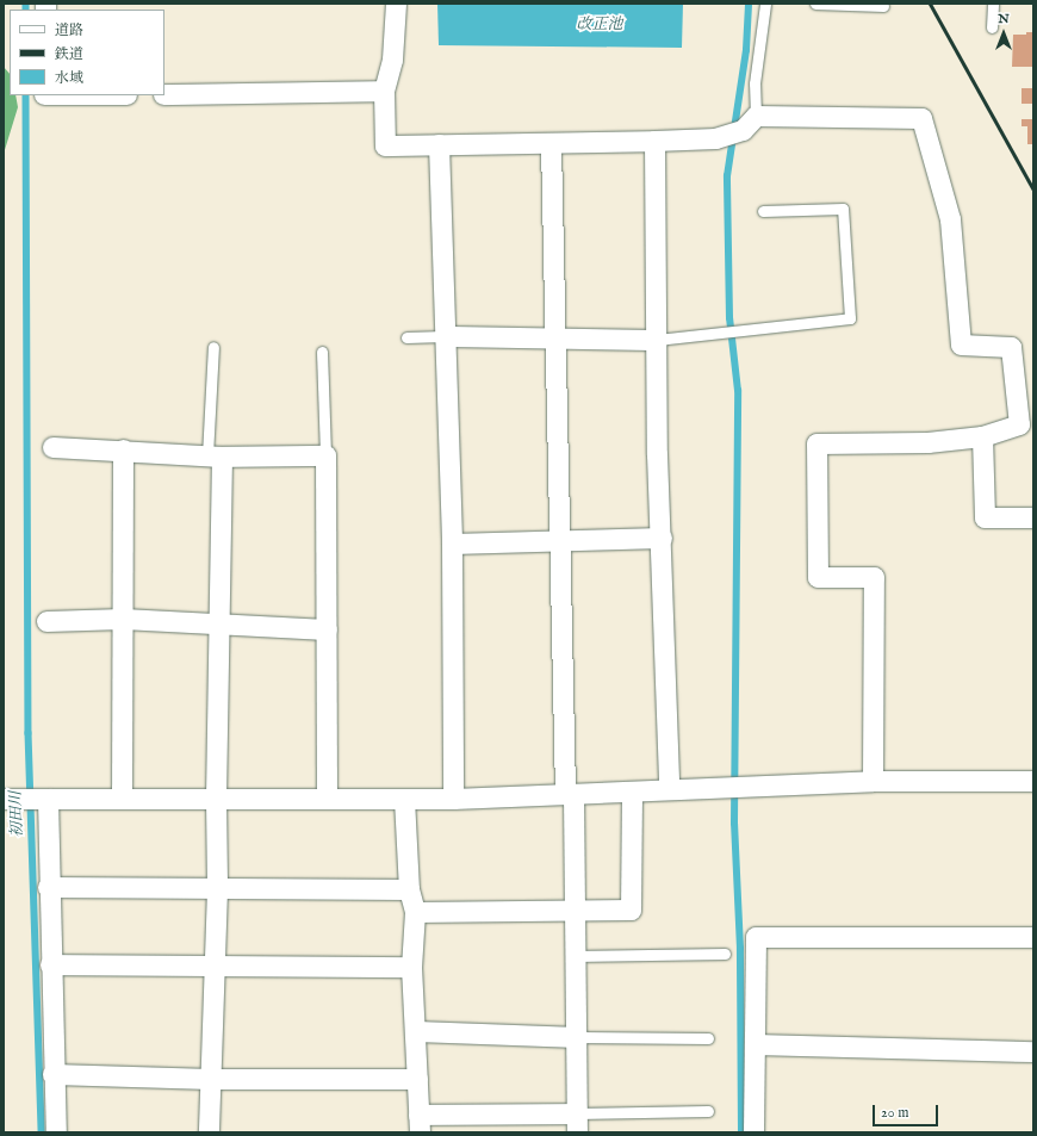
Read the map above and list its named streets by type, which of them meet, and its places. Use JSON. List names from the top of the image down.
{
  "water": ["改正池", "初田川"],
  "legend": ["道路", "鉄道", "水域"],
  "scale_bar": "20 m",
  "north": "top"
}
